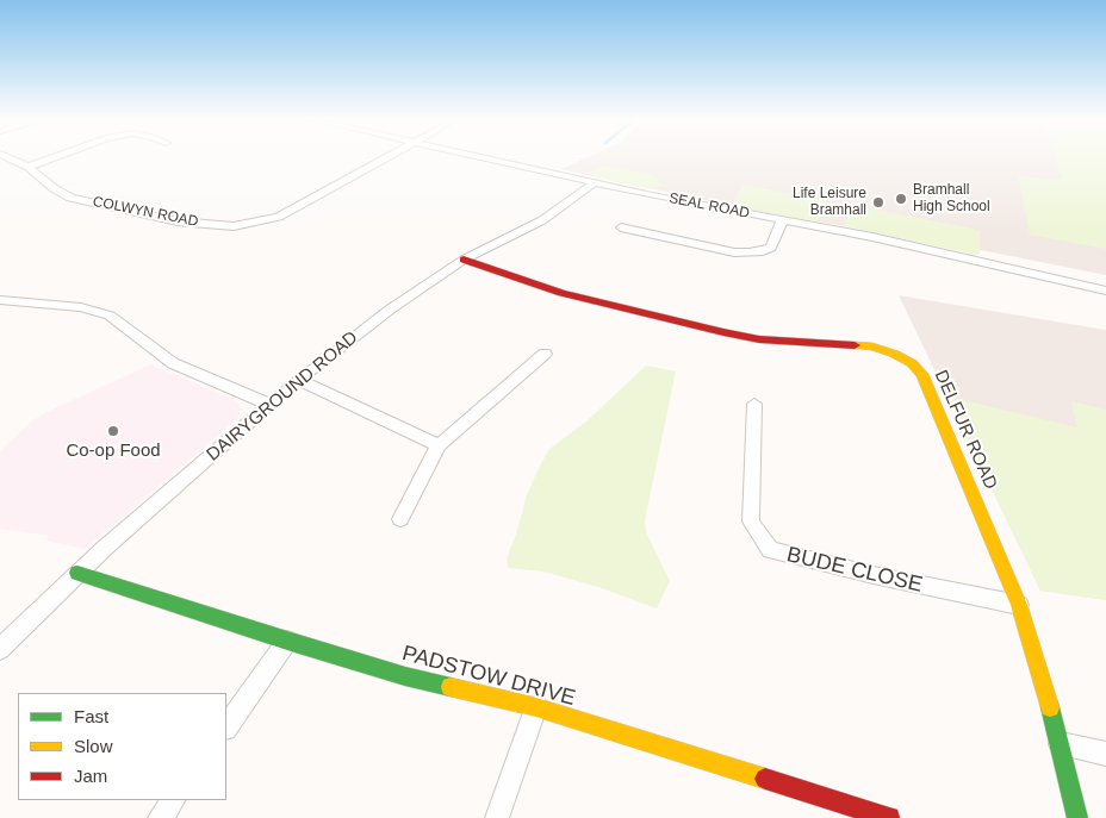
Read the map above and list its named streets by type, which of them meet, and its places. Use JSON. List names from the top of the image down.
{
  "streets": {
    "street": [
      "SEAL ROAD",
      "COLWYN ROAD",
      "DAIRYGROUND ROAD",
      "DELFUR ROAD",
      "BUDE CLOSE",
      "PADSTOW DRIVE"
    ]
  },
  "crossings": [
    ["SEAL ROAD", "DAIRYGROUND ROAD"],
    ["DAIRYGROUND ROAD", "DELFUR ROAD"],
    ["DAIRYGROUND ROAD", "PADSTOW DRIVE"],
    ["DELFUR ROAD", "BUDE CLOSE"]
  ],
  "places": ["Bramhall High School", "Life Leisure Bramhall", "Co-op Food"],
  "legend": ["Fast", "Slow", "Jam"]
}
